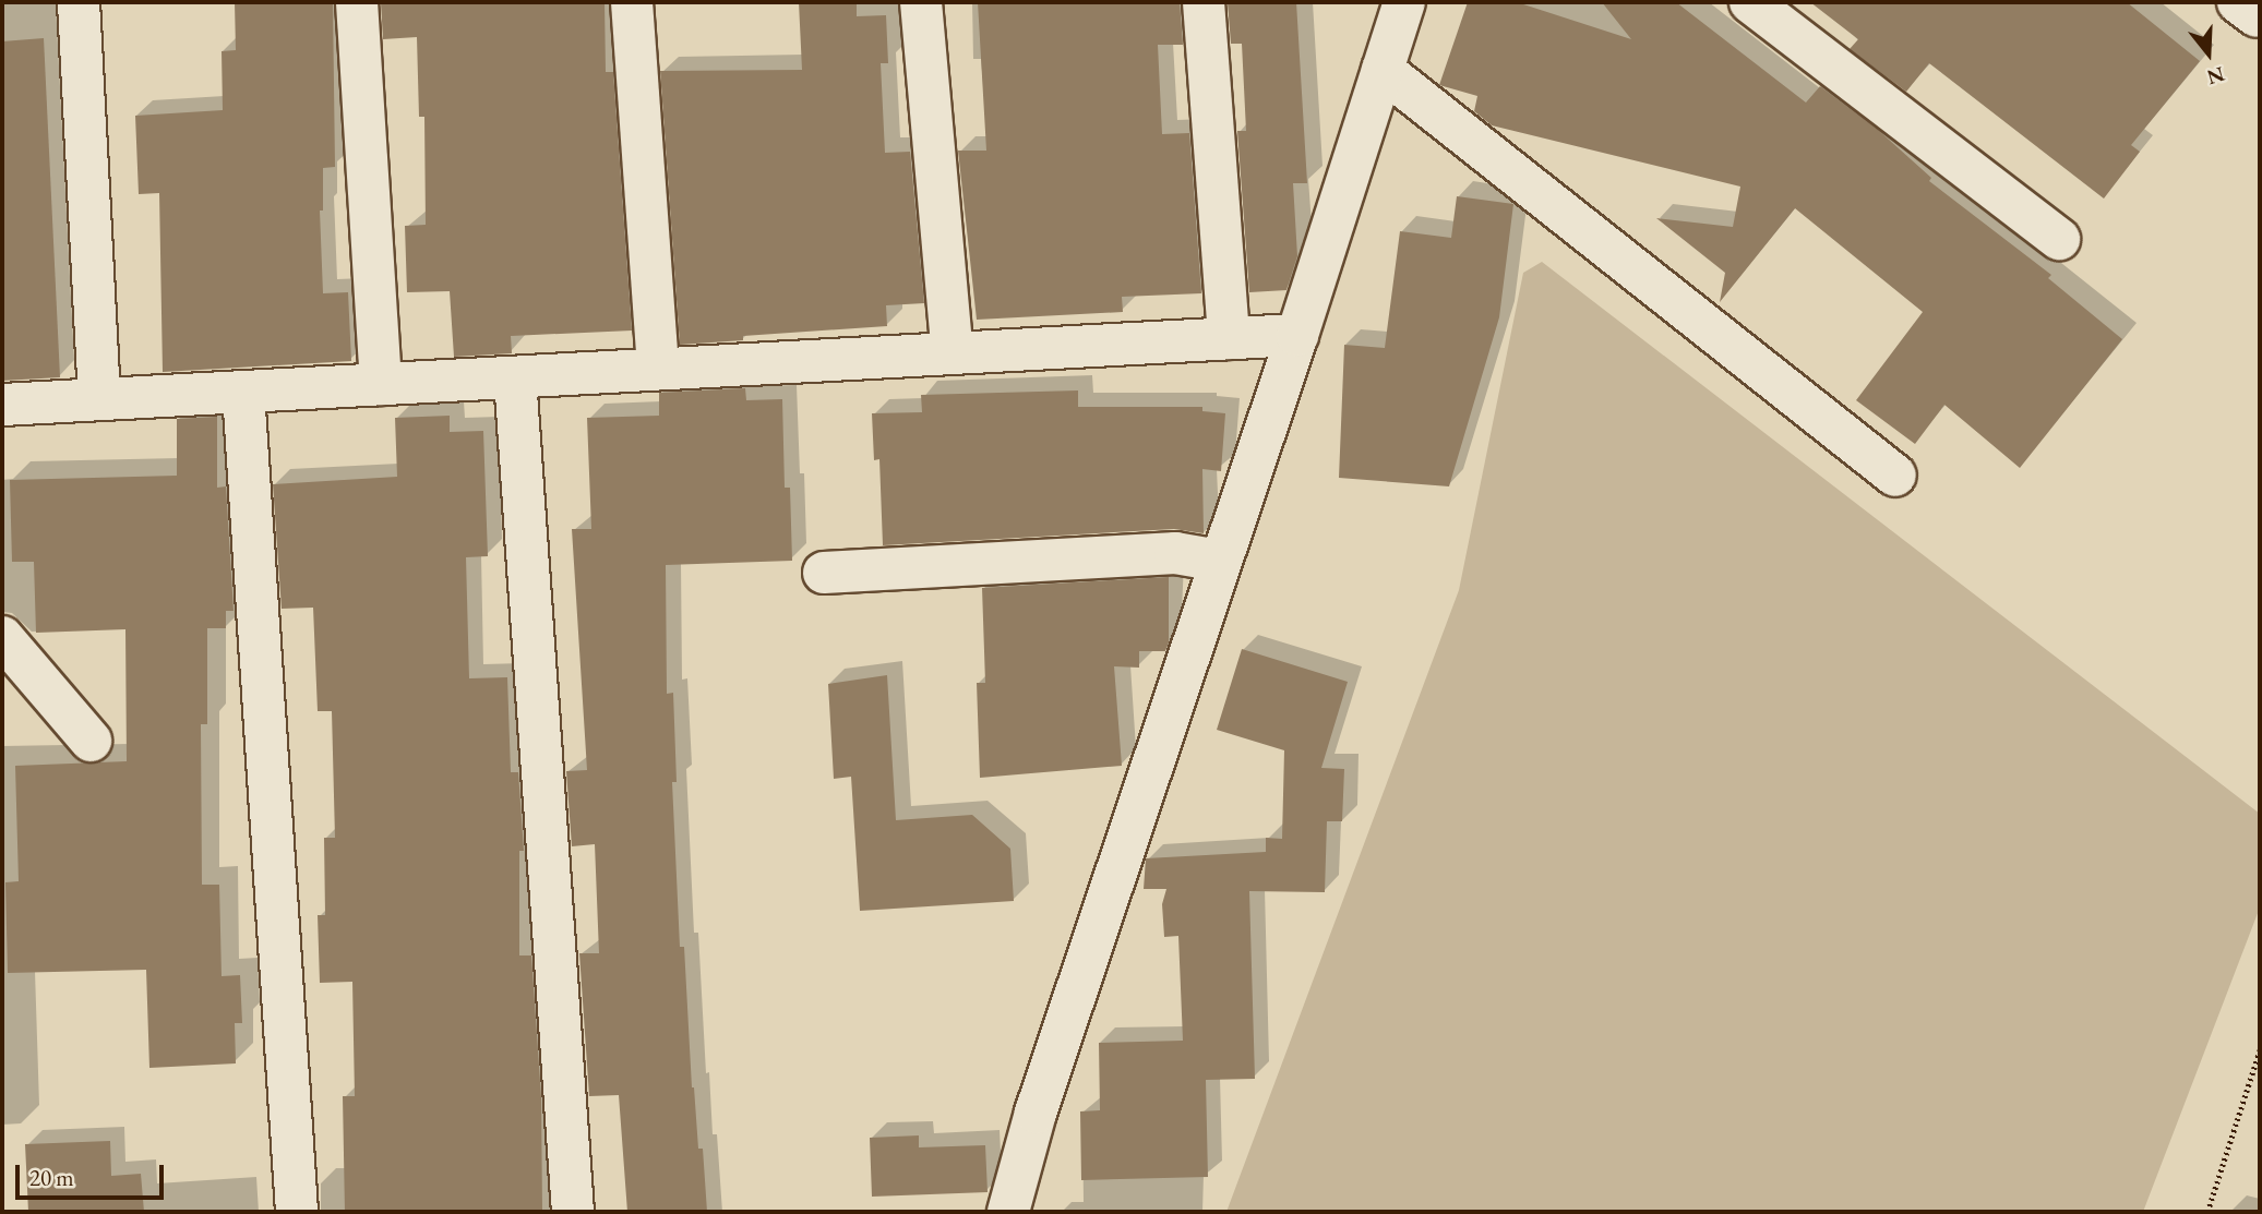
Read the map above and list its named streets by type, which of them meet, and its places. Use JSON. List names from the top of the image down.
{
  "scale_bar": "20 m",
  "north": "bottom"
}
